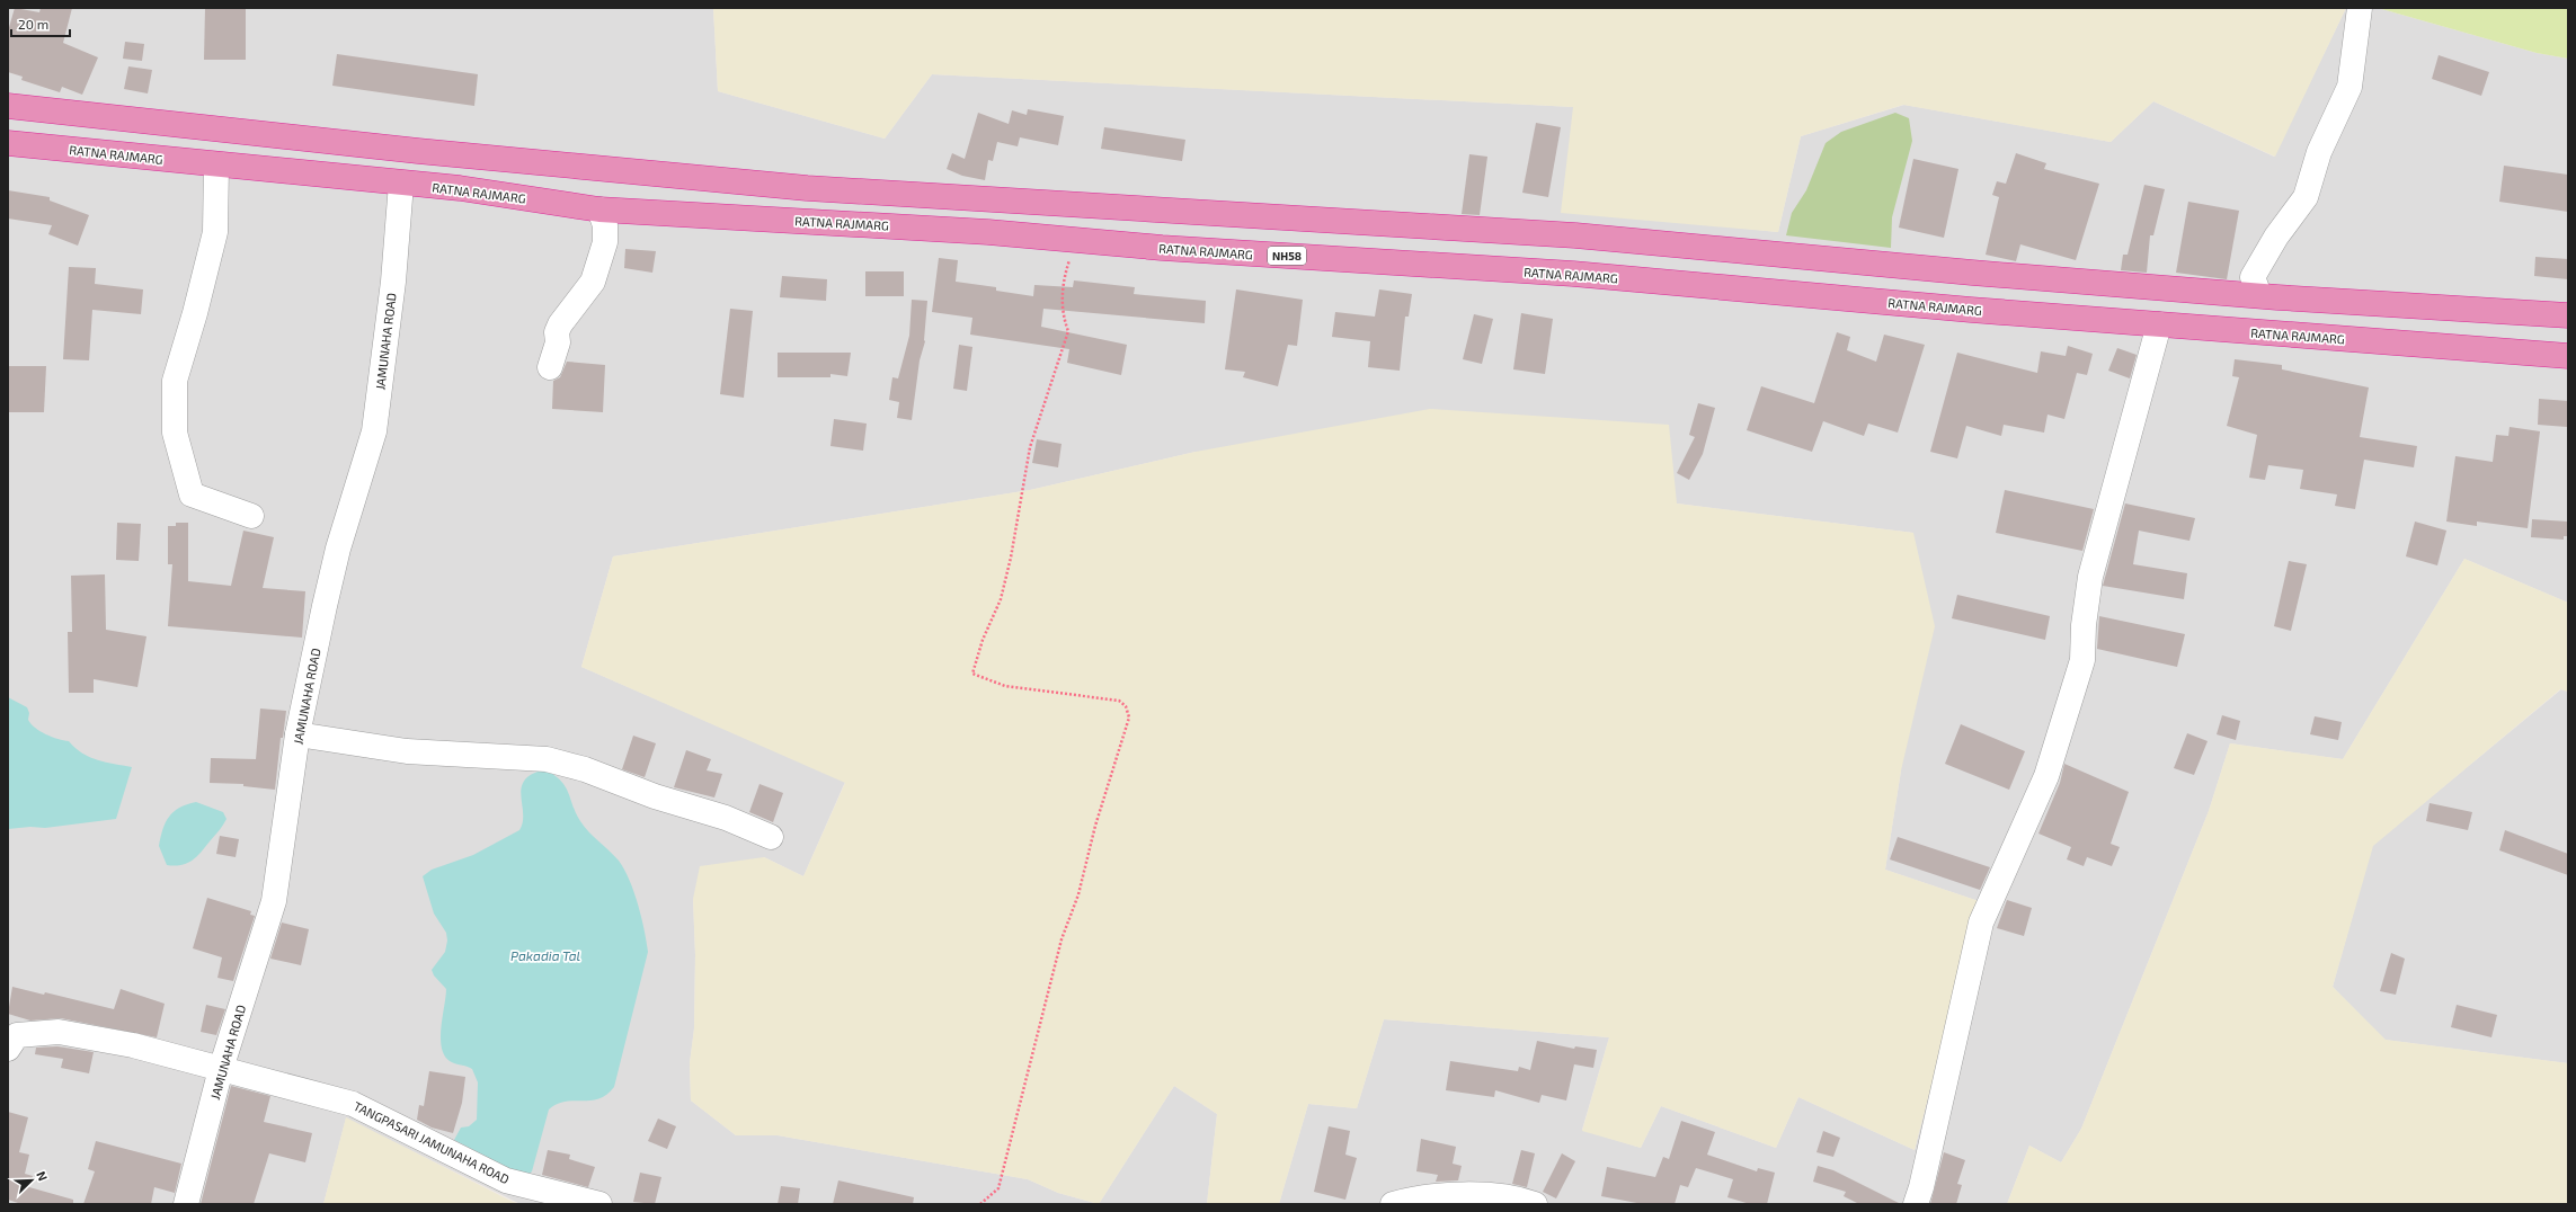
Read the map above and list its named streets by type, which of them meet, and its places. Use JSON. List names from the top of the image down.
{
  "streets": {
    "highway": ["RATNA RAJMARG", "NH58"],
    "street": ["JAMUNAHA ROAD", "TANGPASARI JAMUNAHA ROAD"]
  },
  "crossings": [
    ["RATNA RAJMARG", "JAMUNAHA ROAD"],
    ["JAMUNAHA ROAD", "TANGPASARI JAMUNAHA ROAD"]
  ],
  "water": ["Pakadia Tal"],
  "scale_bar": "20 m",
  "north": "top right"
}
